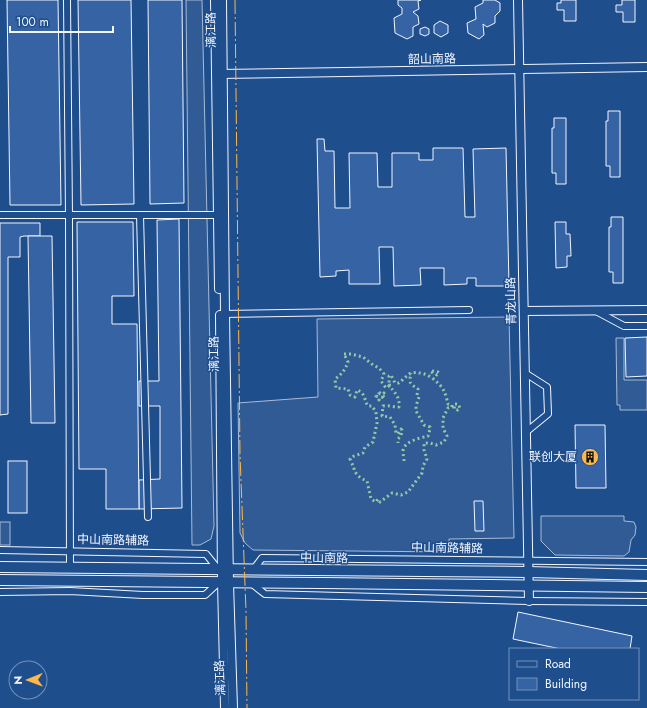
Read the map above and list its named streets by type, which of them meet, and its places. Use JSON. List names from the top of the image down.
{
  "streets": {
    "main road": ["中山南路"],
    "street": [
      "漓江路",
      "韶山南路",
      "青龙山路",
      "中山南路辅路"
    ]
  },
  "crossings": [
    ["漓江路", "韶山南路"],
    ["漓江路", "中山南路辅路"],
    ["漓江路", "中山南路"],
    ["韶山南路", "青龙山路"],
    ["青龙山路", "中山南路辅路"],
    ["青龙山路", "中山南路"],
    ["中山南路辅路", "中山南路"]
  ],
  "places": {
    "building": ["联创大厦"]
  },
  "legend": ["Road", "Building"],
  "scale_bar": "100 m",
  "north": "left"
}
